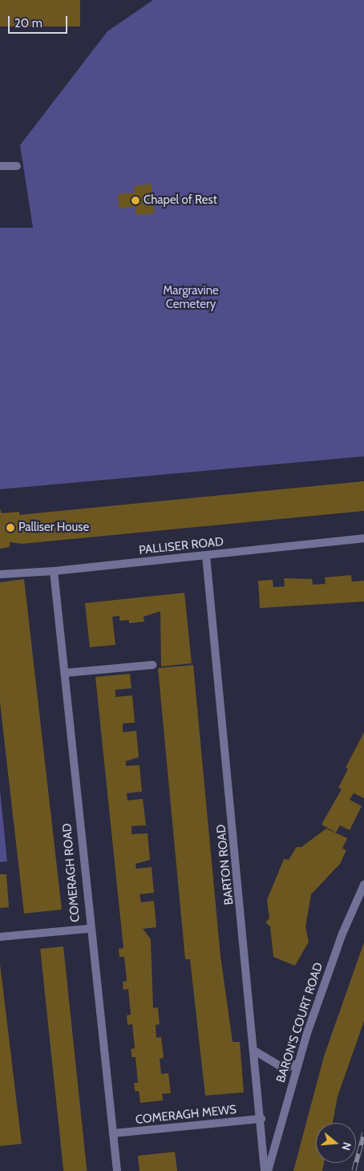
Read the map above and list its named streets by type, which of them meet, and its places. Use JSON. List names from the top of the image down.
{
  "streets": {
    "street": [
      "PALLISER ROAD",
      "BARTON ROAD",
      "COMERAGH ROAD",
      "BARON'S COURT ROAD",
      "COMERAGH MEWS"
    ]
  },
  "crossings": [
    ["PALLISER ROAD", "BARTON ROAD"],
    ["PALLISER ROAD", "COMERAGH ROAD"],
    ["BARTON ROAD", "BARON'S COURT ROAD"],
    ["BARTON ROAD", "COMERAGH MEWS"],
    ["COMERAGH ROAD", "COMERAGH MEWS"]
  ],
  "parks": ["Margravine Cemetery"],
  "places": ["Chapel of Rest", "Palliser House"],
  "scale_bar": "20 m",
  "north": "right"
}
